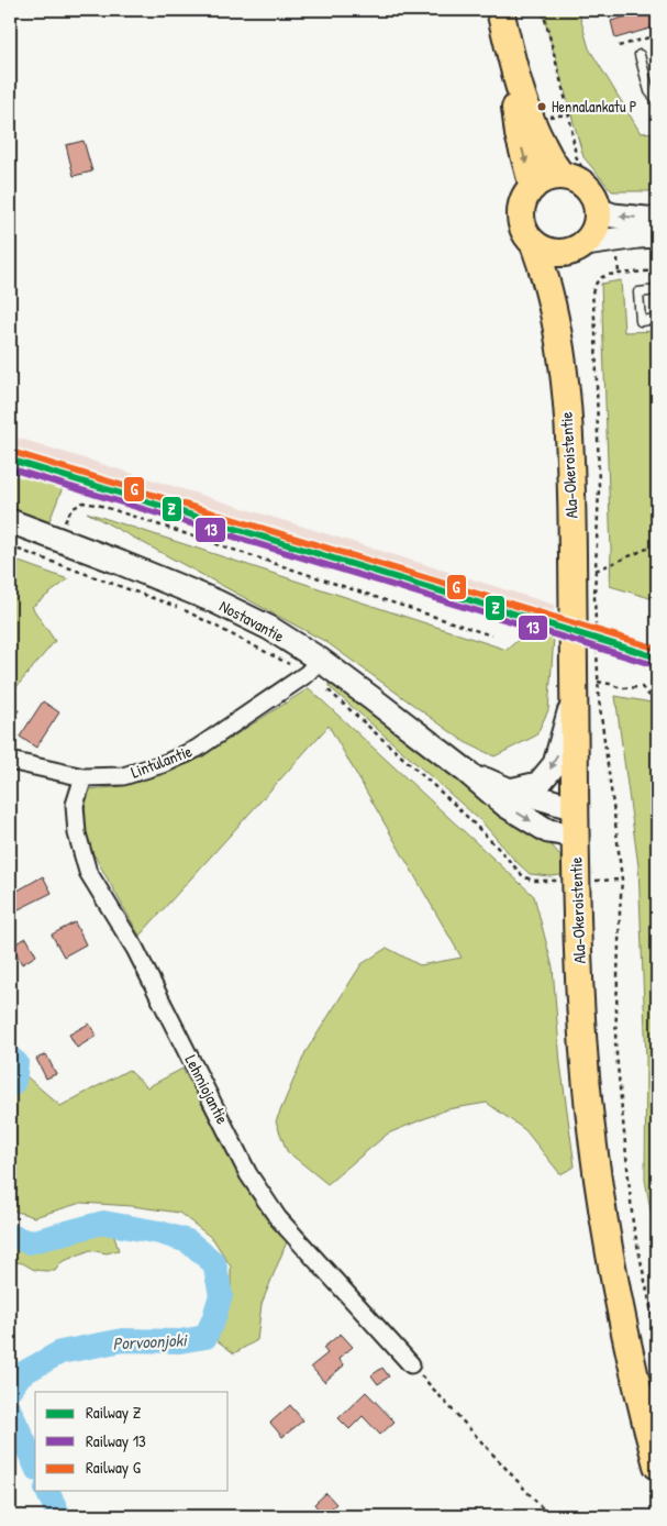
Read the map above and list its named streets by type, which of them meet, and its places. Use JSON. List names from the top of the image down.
{
  "streets": {
    "main road": ["Ala-Okeroistentie"],
    "street": ["Nostavantie", "Lintulantie", "Lehmiojantie"]
  },
  "crossings": [
    ["Ala-Okeroistentie", "Nostavantie"],
    ["Nostavantie", "Lintulantie"],
    ["Lintulantie", "Lehmiojantie"]
  ],
  "water": ["Porvoonjoki"],
  "places": ["Hennalankatu P"],
  "lines": ["rail line G", "rail line Z", "rail line 13"],
  "legend": ["Railway Z", "Railway 13", "Railway G"]
}
